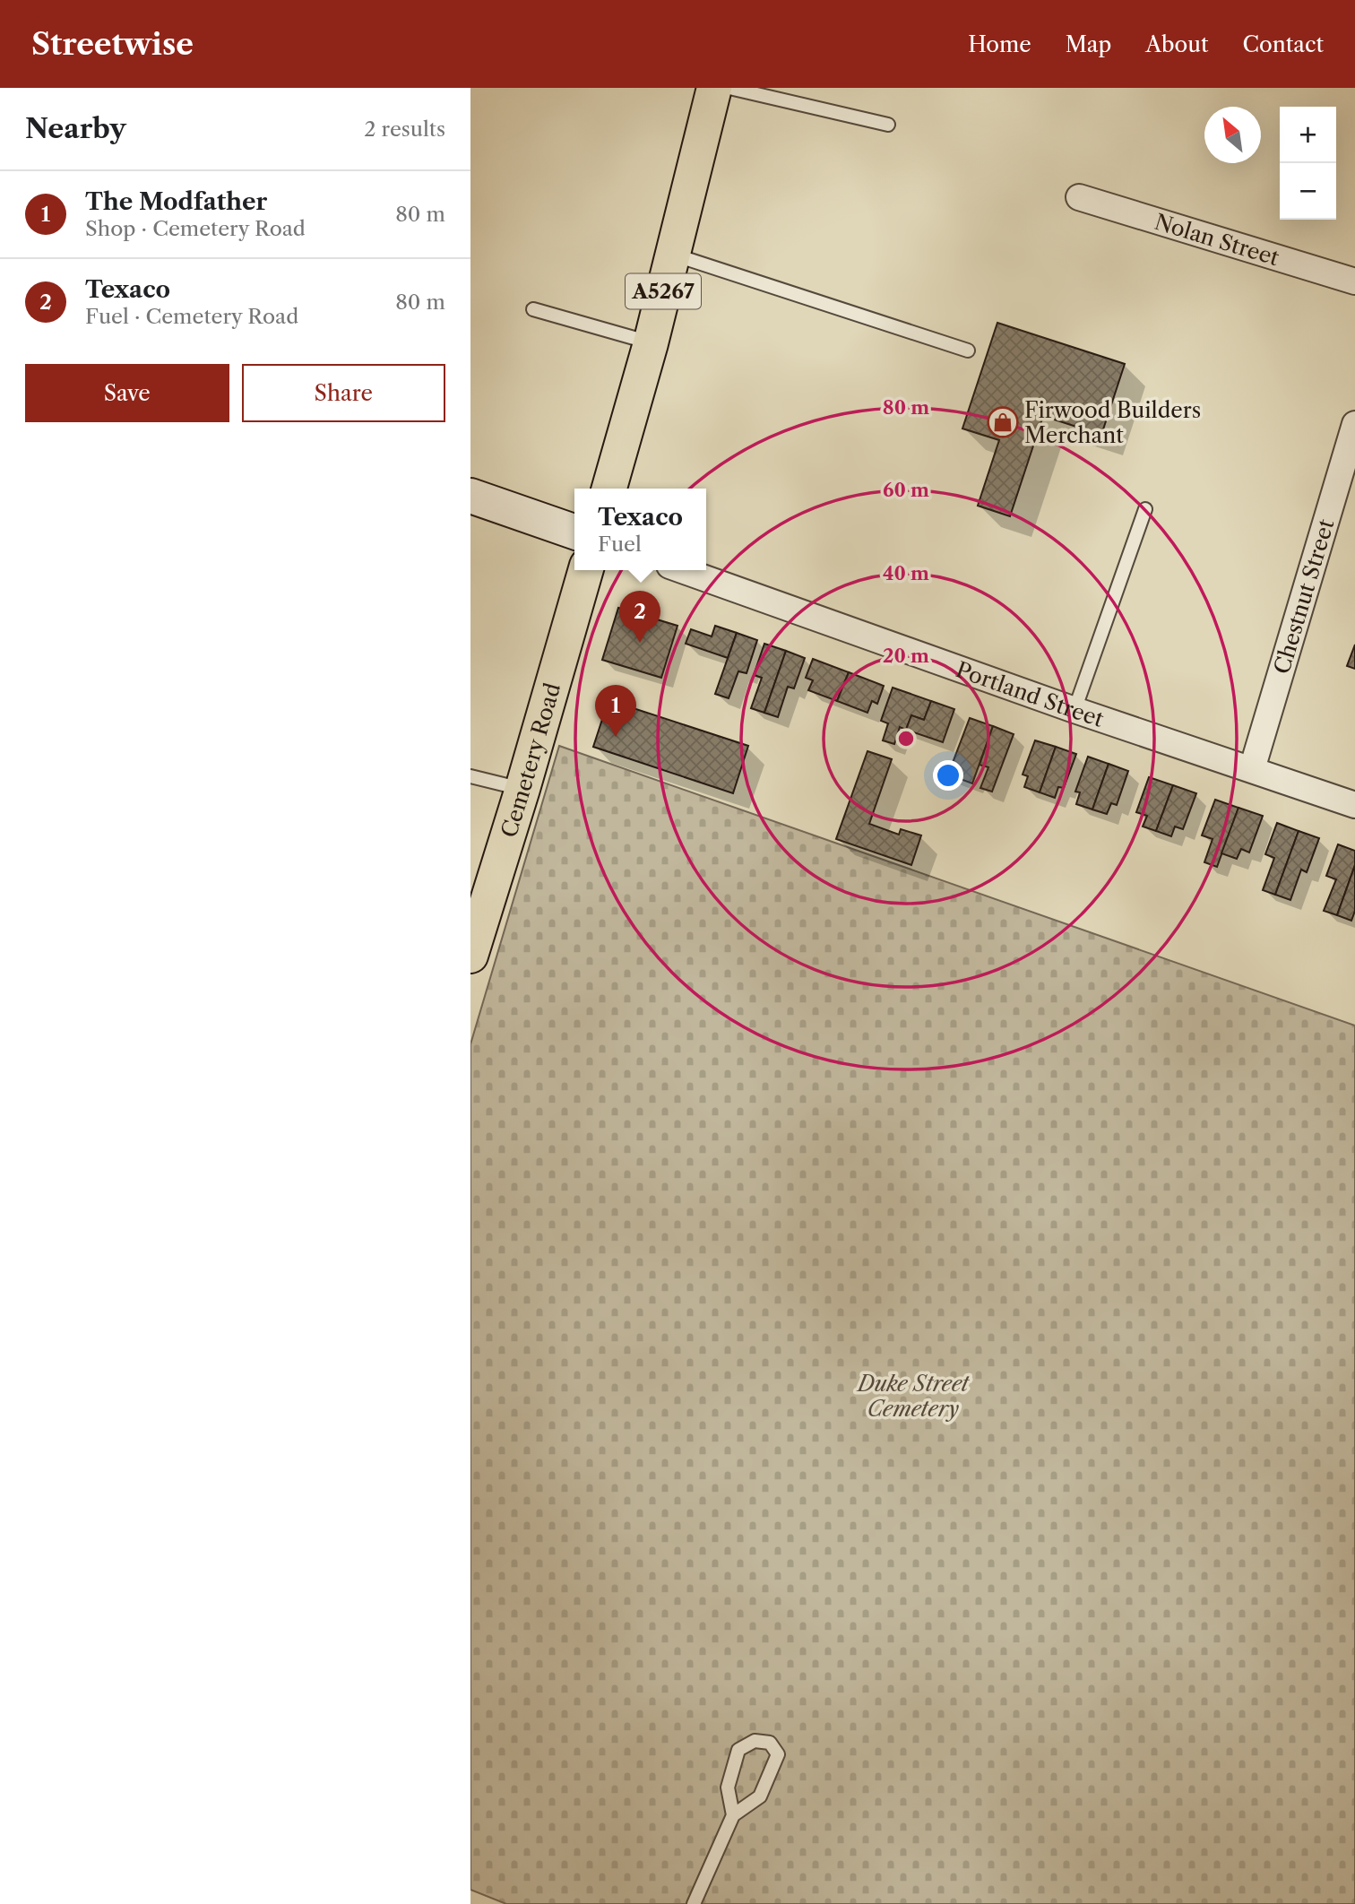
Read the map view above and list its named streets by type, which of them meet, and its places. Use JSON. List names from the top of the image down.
{
  "streets": {
    "main road": ["A5267", "Cemetery Road"],
    "street": ["Nolan Street", "Chestnut Street", "Portland Street"]
  },
  "crossings": [
    ["Chestnut Street", "Portland Street"]
  ],
  "parks": ["Duke Street Cemetery"],
  "places": {
    "shop": ["Firwood Builders Merchant"]
  },
  "north": "top left",
  "page": {
    "header": "Streetwise",
    "nav": [
      "Home",
      "Map",
      "About",
      "Contact"
    ],
    "heading": ["Nearby", "2 results"],
    "map_buttons": ["+", "−"],
    "list": [
      {
        "mark": "1",
        "name": "The Modfather",
        "note": "Shop · Cemetery Road",
        "value": "80 m"
      },
      {
        "mark": "2",
        "name": "Texaco",
        "note": "Fuel · Cemetery Road",
        "value": "80 m"
      }
    ],
    "buttons": ["Save", "Share"],
    "popup": ["Texaco", "Fuel"],
    "pins": ["2", "1"]
  },
  "rings": [
    "80 m",
    "60 m",
    "40 m",
    "20 m"
  ]
}
